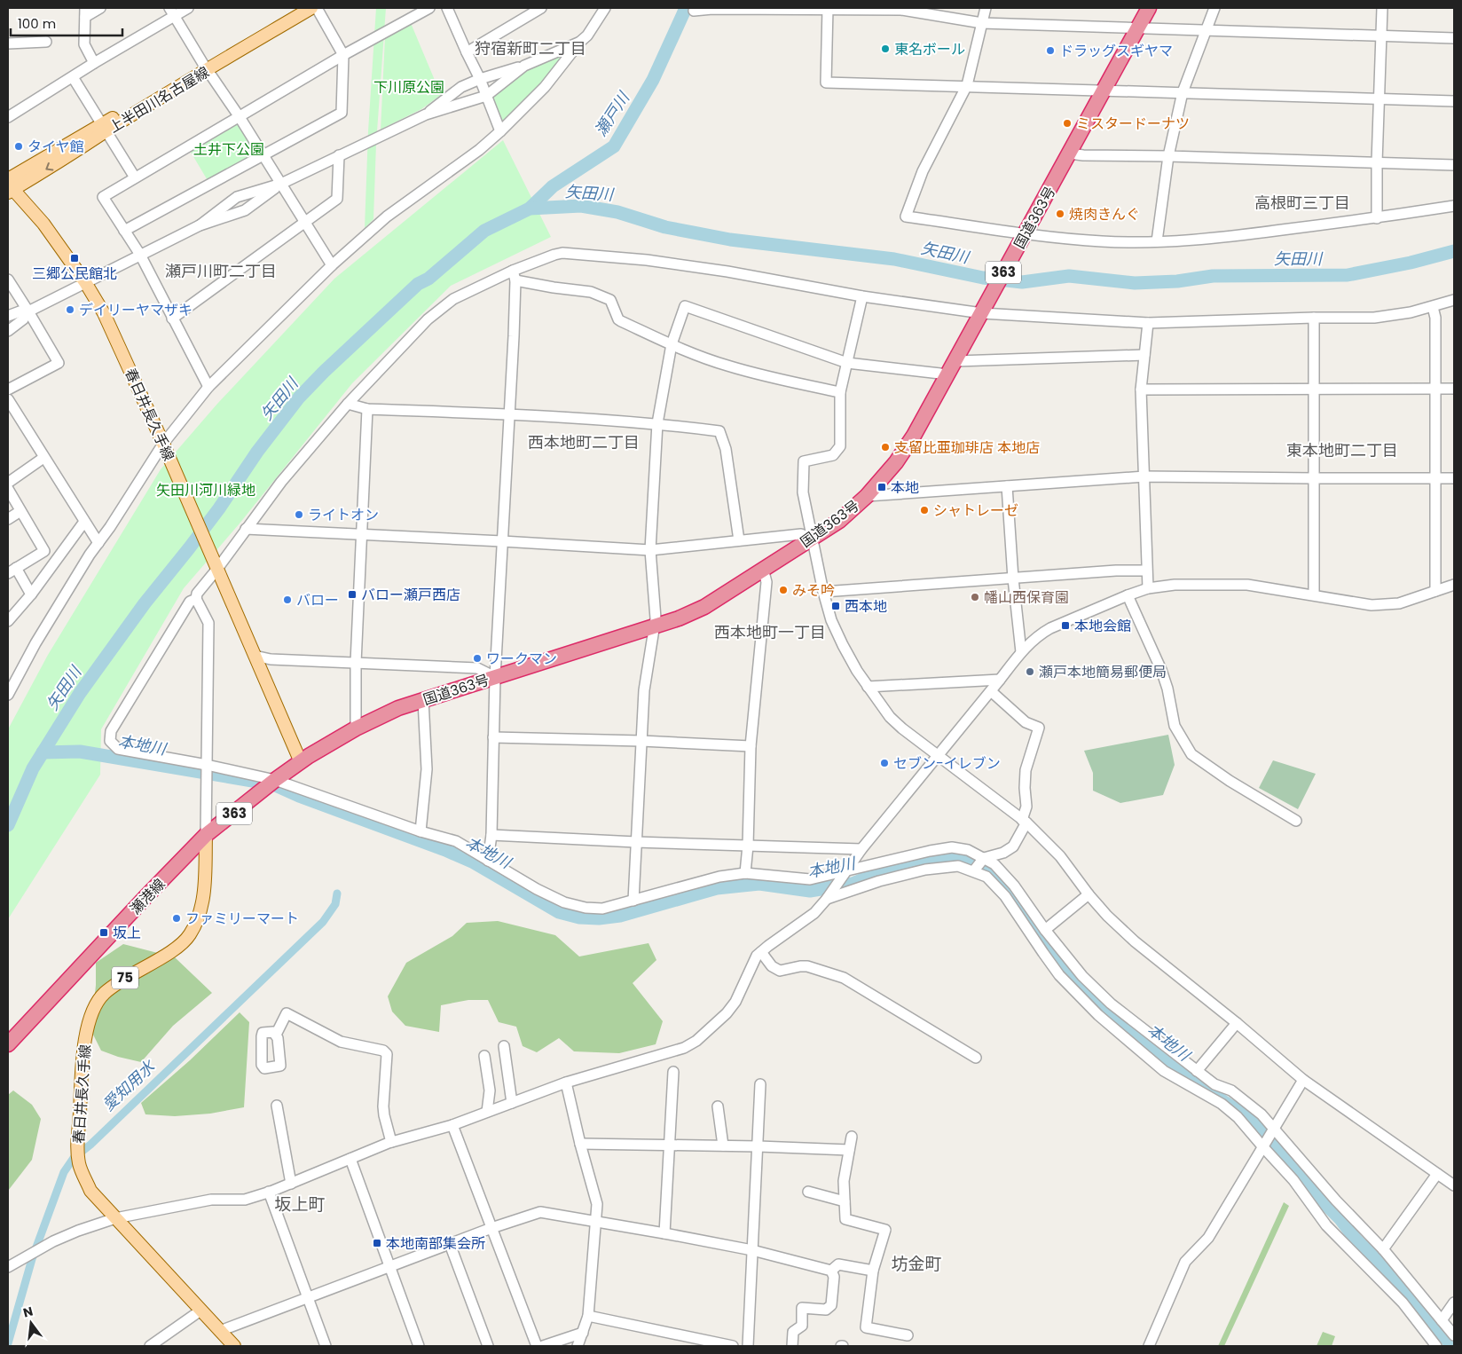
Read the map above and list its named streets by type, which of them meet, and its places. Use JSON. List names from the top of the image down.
{
  "streets": {
    "highway": ["国道363号", "363", "瀬港線"],
    "main road": ["上半田川名古屋線", "春日井長久手線", "75"]
  },
  "crossings": [
    ["上半田川名古屋線", "春日井長久手線"],
    ["国道363号", "春日井長久手線"],
    ["国道363号", "瀬港線"],
    ["春日井長久手線", "瀬港線"]
  ],
  "districts": [
    "狩宿新町二丁目",
    "高根町三丁目",
    "瀬戸川町二丁目",
    "西本地町二丁目",
    "東本地町二丁目",
    "西本地町一丁目",
    "坂上町",
    "坊金町"
  ],
  "water": [
    "瀬戸川",
    "矢田川",
    "本地川",
    "愛知用水"
  ],
  "parks": ["下川原公園", "土井下公園", "矢田川河川緑地"],
  "places": {
    "other": [
      "東名ボール",
      "ドラッグスギヤマ",
      "ミスタードーナツ",
      "タイヤ館",
      "焼肉きんぐ",
      "デイリーヤマザキ",
      "支留比亜珈琲店 本地店",
      "シャトレーゼ",
      "ライトオン",
      "みそ吟",
      "幡山西保育園",
      "バロー",
      "ワークマン",
      "瀬戸本地簡易郵便局",
      "セブン-イレブン",
      "ファミリーマート"
    ],
    "transit": [
      "三郷公民館北",
      "本地",
      "バロー瀬戸西店",
      "西本地",
      "本地会館",
      "坂上",
      "本地南部集会所"
    ]
  },
  "scale_bar": "100 m",
  "north": "top"
}
